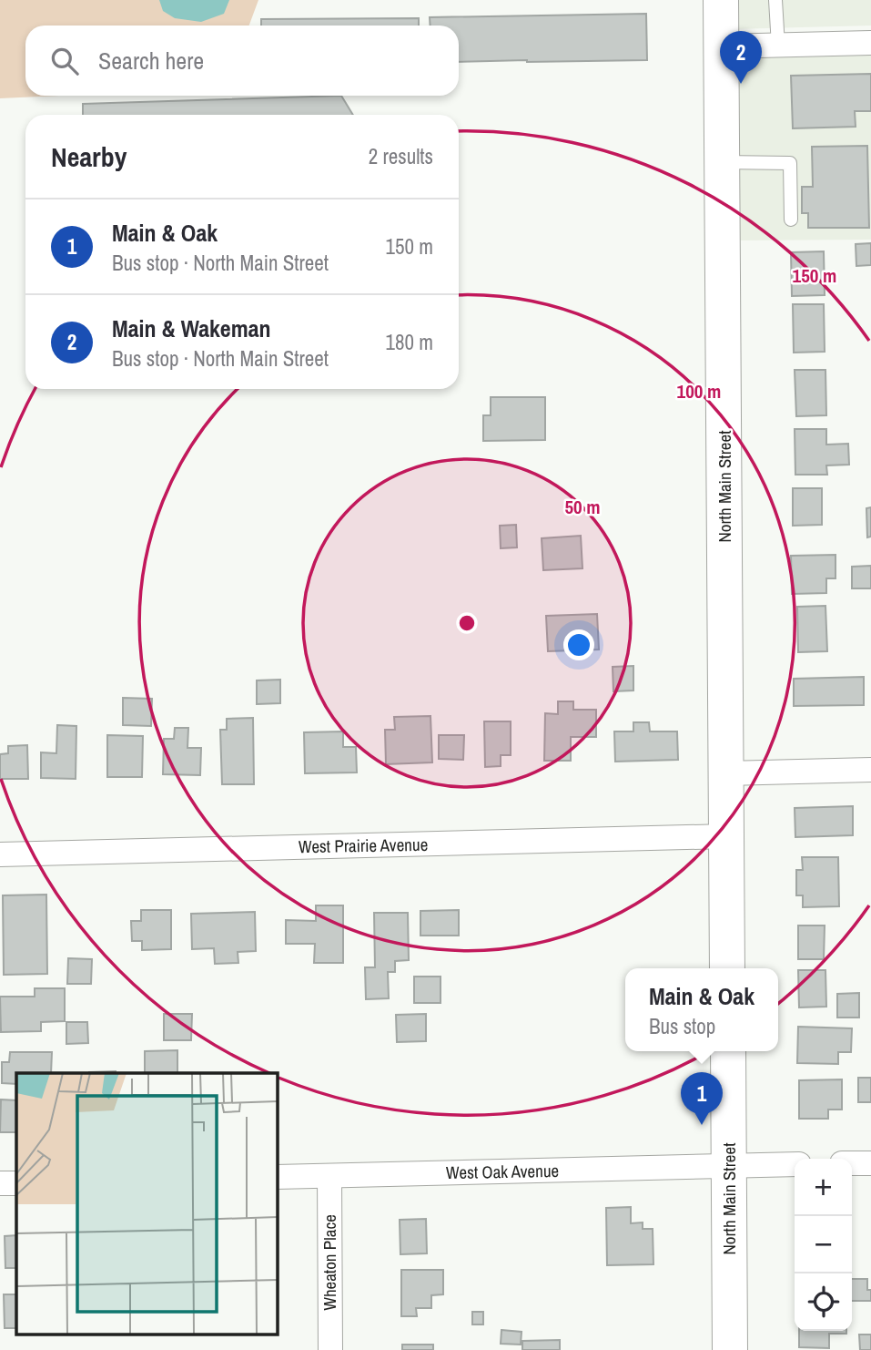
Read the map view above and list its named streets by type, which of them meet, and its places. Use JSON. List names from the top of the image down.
{
  "streets": {
    "street": [
      "North Main Street",
      "West Prairie Avenue",
      "West Oak Avenue",
      "Wheaton Place"
    ]
  },
  "crossings": [
    ["North Main Street", "West Prairie Avenue"],
    ["North Main Street", "West Oak Avenue"],
    ["West Oak Avenue", "Wheaton Place"]
  ],
  "page": {
    "search": "Search here",
    "pins": ["2", "1"],
    "heading": ["Nearby", "2 results"],
    "list": [
      {
        "mark": "1",
        "name": "Main & Oak",
        "note": "Bus stop · North Main Street",
        "value": "150 m"
      },
      {
        "mark": "2",
        "name": "Main & Wakeman",
        "note": "Bus stop · North Main Street",
        "value": "180 m"
      }
    ],
    "popup": ["Main & Oak", "Bus stop"],
    "map_buttons": ["+", "−"]
  },
  "rings": ["150 m", "100 m", "50 m"]
}
